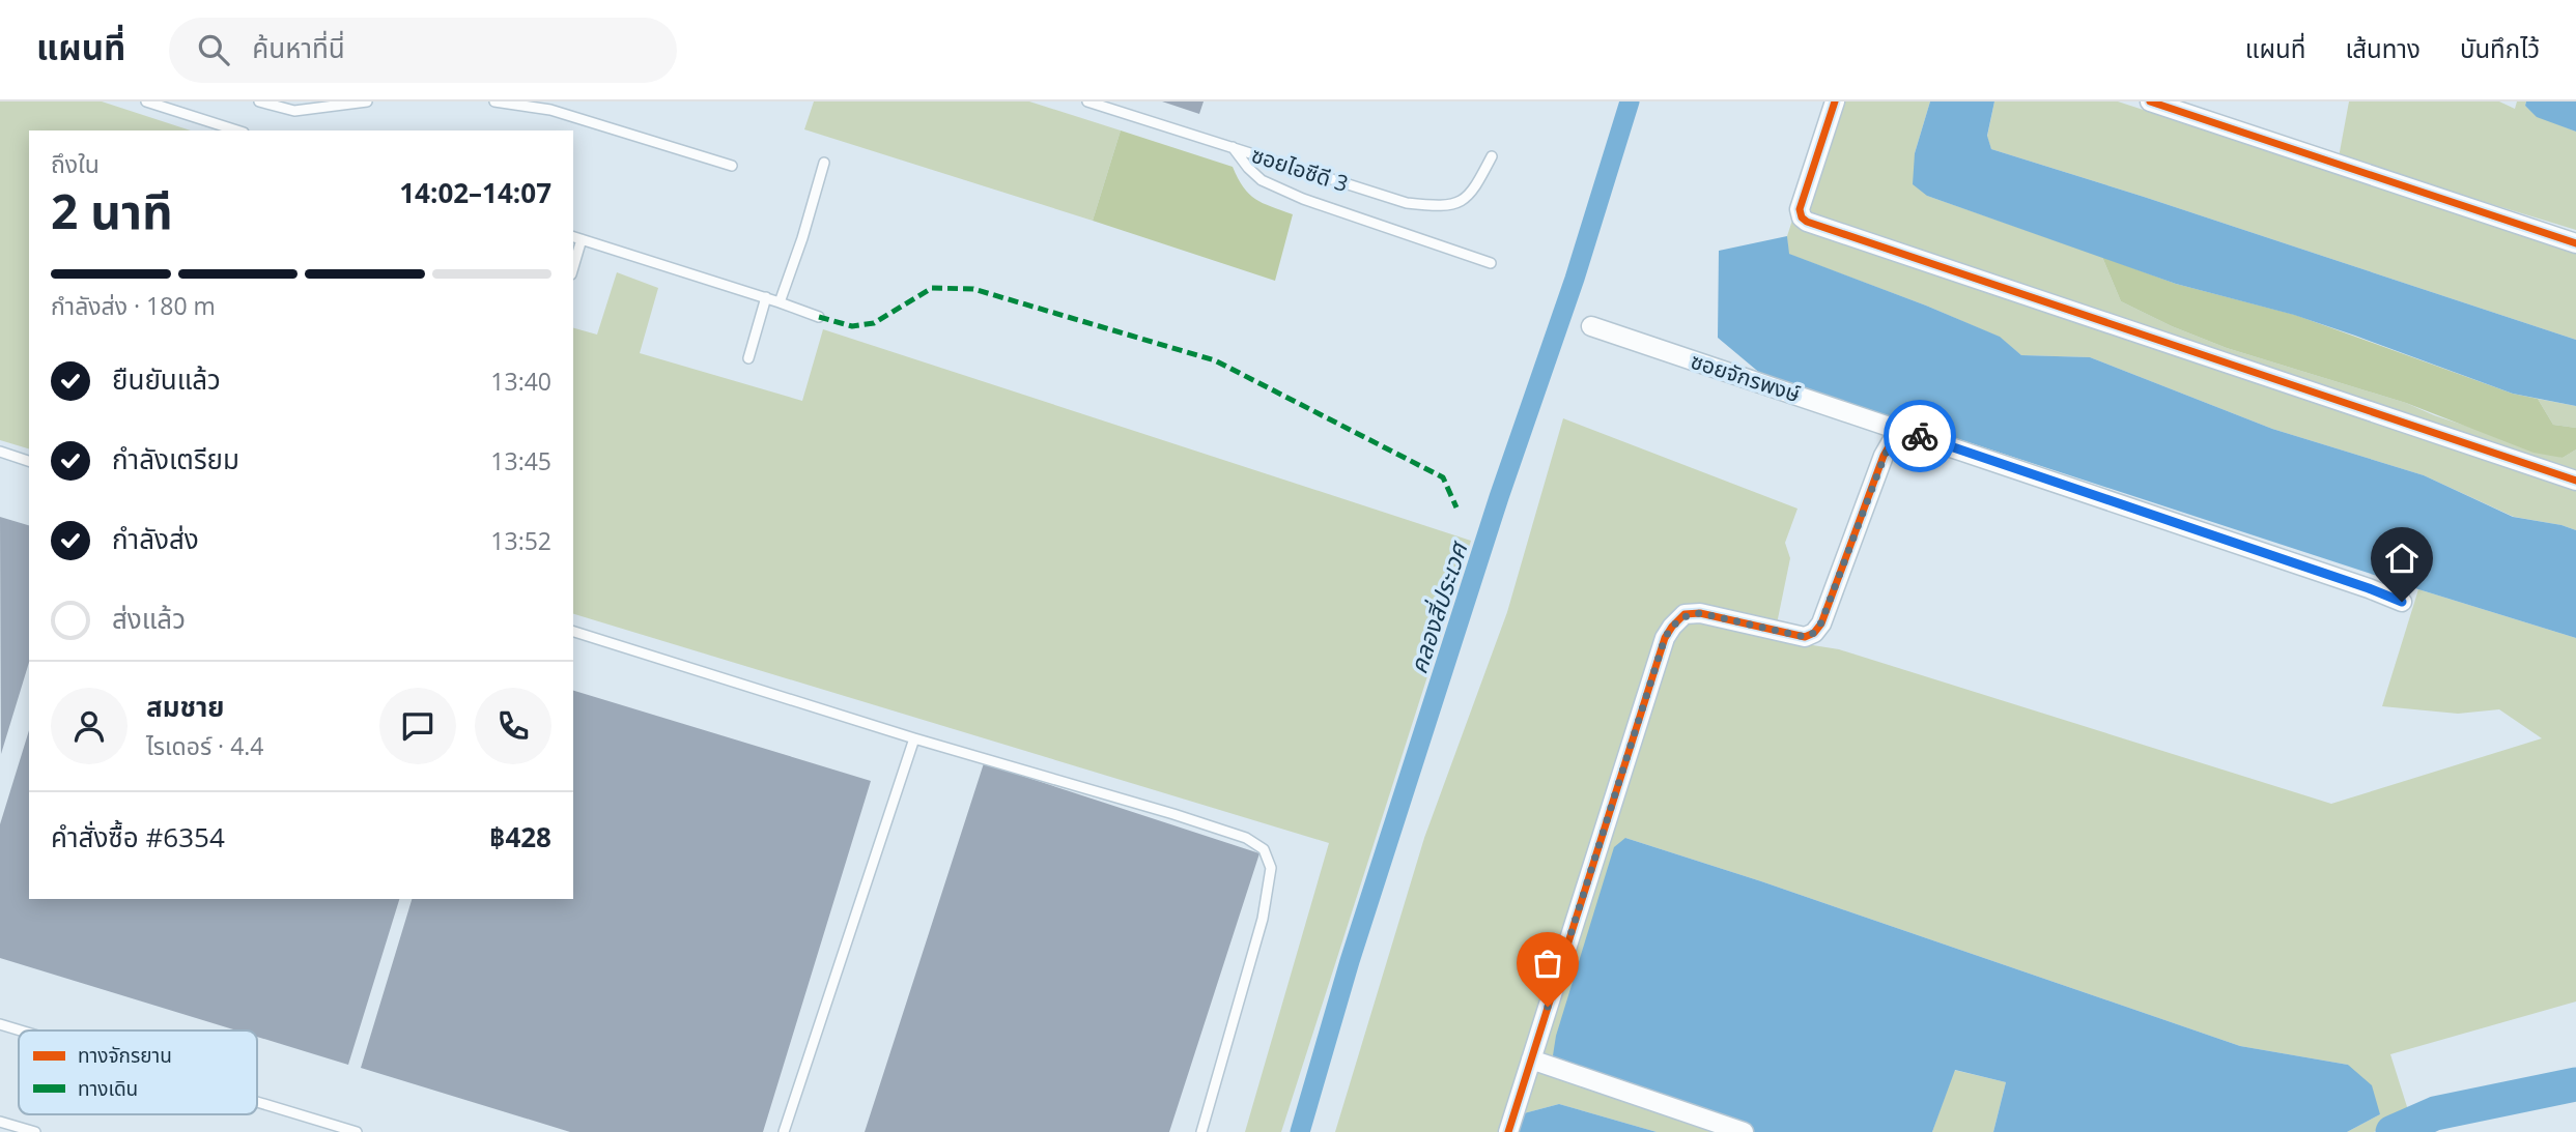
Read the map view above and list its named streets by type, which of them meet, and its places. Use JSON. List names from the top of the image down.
{
  "streets": {
    "street": ["ซอยจักรพงษ์"],
    "lane": ["ซอยไอซีดี 3"]
  },
  "water": ["คลองสี่ประเวศ"],
  "legend": ["ทางจักรยาน", "ทางเดิน"],
  "page": {
    "header": "แผนที่",
    "search": "ค้นหาที่นี่",
    "nav": ["แผนที่", "เส้นทาง", "บันทึกไว้"],
    "heading": ["2 นาที", "ถึงใน", "14:02–14:07"],
    "panel": [
      "สมชาย",
      "ไรเดอร์ · 4.4",
      "คำสั่งซื้อ #6354",
      "฿428"
    ],
    "bar": "กำลังส่ง · 180 m",
    "list": [
      ["ยืนยันแล้ว", "13:40"],
      ["กำลังเตรียม", "13:45"],
      ["กำลังส่ง", "13:52"],
      "ส่งแล้ว"
    ]
  }
}
